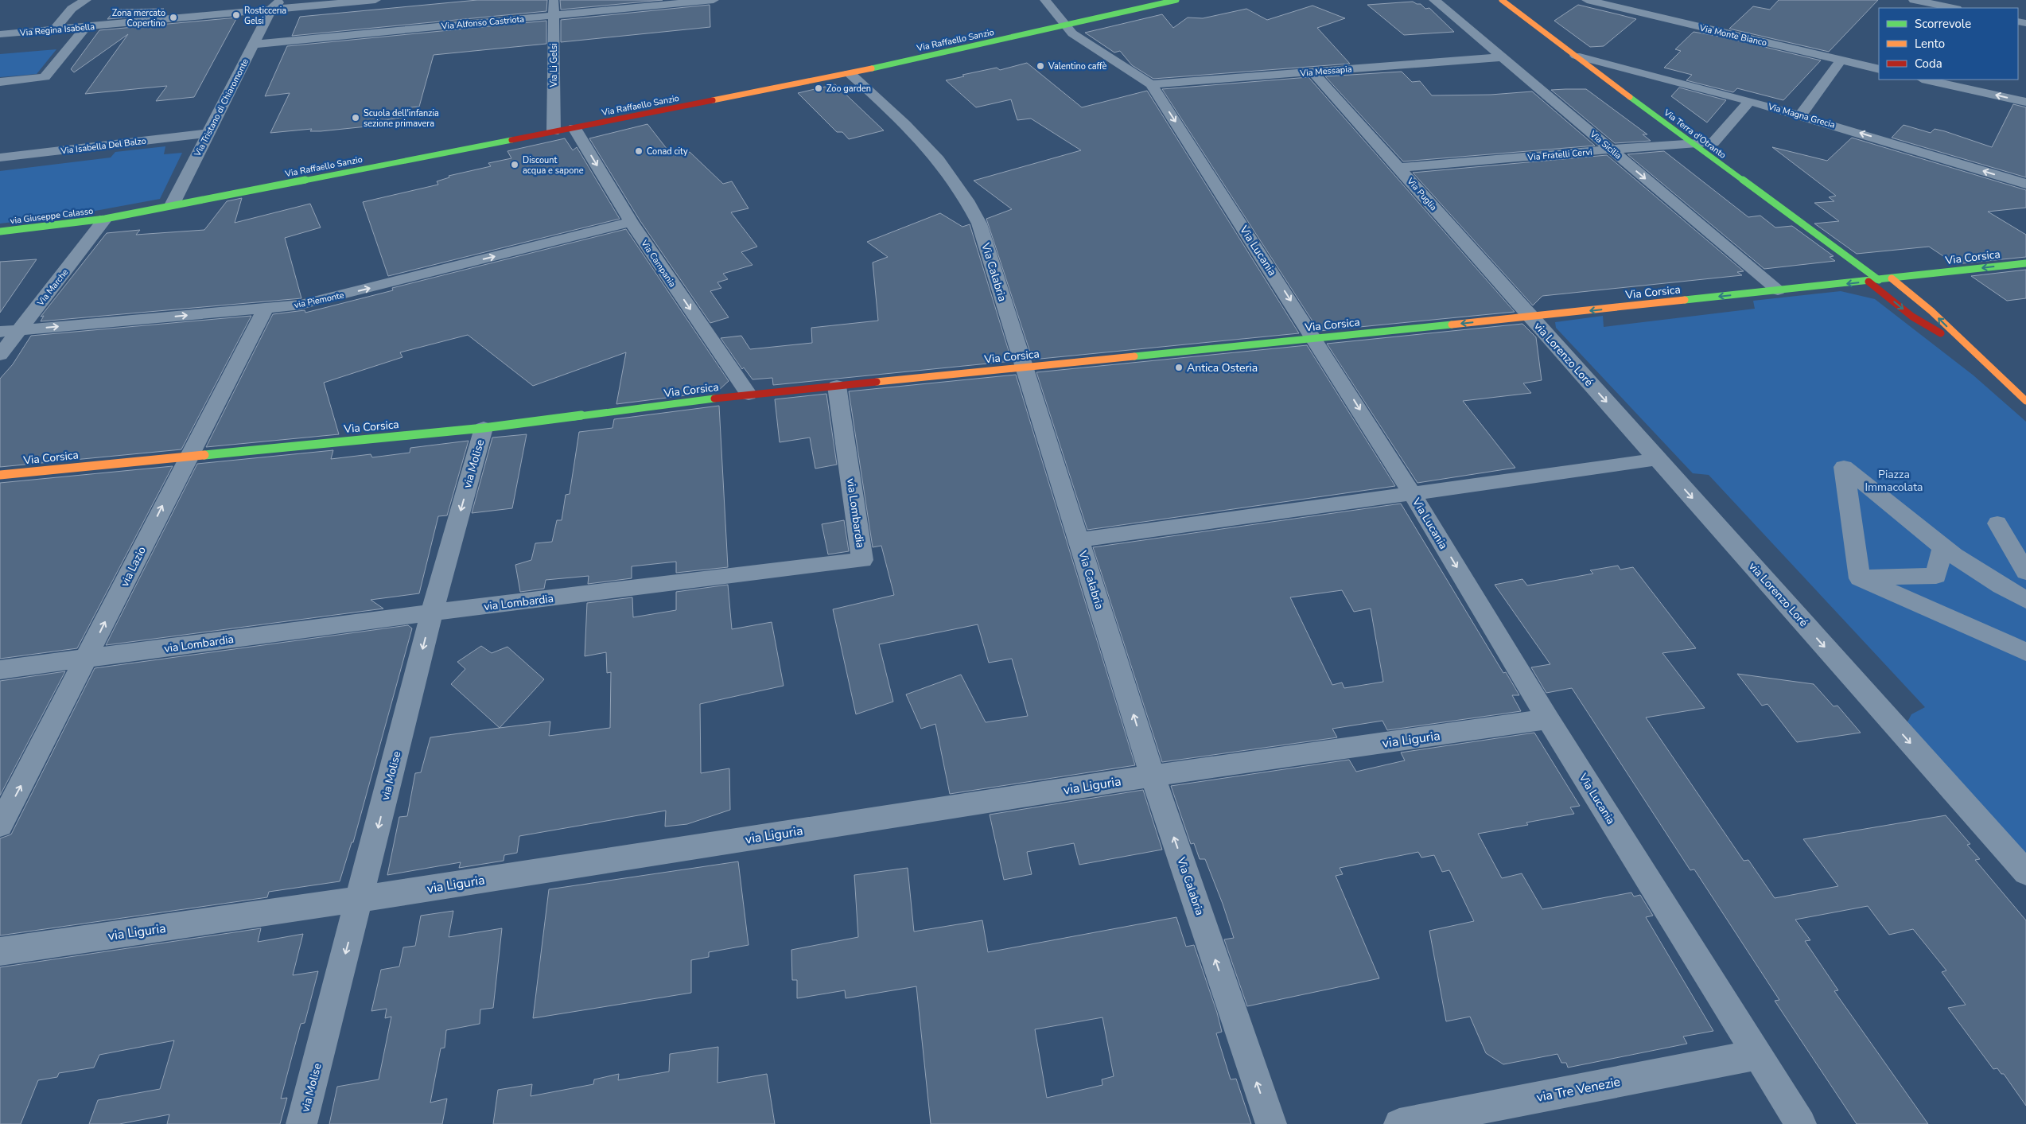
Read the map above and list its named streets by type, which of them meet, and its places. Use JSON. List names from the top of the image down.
{
  "streets": {
    "street": [
      "Via Alfonso Castriota",
      "Via Regina Isabella",
      "Via Monte Bianco",
      "Via Raffaello Sanzio",
      "Via Li Gelsi",
      "Via Messapia",
      "Via Tristano di Chiaromonte",
      "Via Magna Grecia",
      "Via Terra d'Otranto",
      "Via Sicilia",
      "Via Isabella Del Balzo",
      "Via Fratelli Cervi",
      "Via Puglia",
      "via Giuseppe Calasso",
      "Via Lucania",
      "Via Corsica",
      "Via Campania",
      "Via Calabria",
      "Via Marche",
      "via Piemonte",
      "via Lorenzo Loré",
      "via Molise",
      "via Lombardia",
      "via Lazio",
      "via Liguria",
      "via Tre Venezie"
    ]
  },
  "crossings": [
    ["Via Alfonso Castriota", "Via Li Gelsi"],
    ["Via Alfonso Castriota", "Via Tristano di Chiaromonte"],
    ["Via Regina Isabella", "Via Tristano di Chiaromonte"],
    ["Via Raffaello Sanzio", "Via Li Gelsi"],
    ["Via Raffaello Sanzio", "Via Tristano di Chiaromonte"],
    ["Via Raffaello Sanzio", "via Giuseppe Calasso"],
    ["Via Raffaello Sanzio", "Via Lucania"],
    ["Via Raffaello Sanzio", "Via Campania"],
    ["Via Raffaello Sanzio", "Via Calabria"],
    ["Via Raffaello Sanzio", "Via Marche"],
    ["Via Messapia", "Via Sicilia"],
    ["Via Messapia", "Via Puglia"],
    ["Via Messapia", "Via Lucania"],
    ["Via Tristano di Chiaromonte", "Via Isabella Del Balzo"],
    ["Via Magna Grecia", "Via Terra d'Otranto"],
    ["Via Magna Grecia", "Via Fratelli Cervi"],
    ["Via Terra d'Otranto", "Via Fratelli Cervi"],
    ["Via Terra d'Otranto", "Via Corsica"],
    ["Via Sicilia", "Via Fratelli Cervi"],
    ["Via Sicilia", "Via Corsica"],
    ["Via Fratelli Cervi", "Via Puglia"],
    ["Via Puglia", "Via Corsica"],
    ["Via Puglia", "via Lorenzo Loré"],
    ["via Giuseppe Calasso", "Via Marche"],
    ["Via Lucania", "Via Corsica"],
    ["Via Lucania", "via Liguria"],
    ["Via Lucania", "via Tre Venezie"],
    ["Via Corsica", "Via Campania"],
    ["Via Corsica", "Via Calabria"],
    ["Via Corsica", "via Lorenzo Loré"],
    ["Via Corsica", "via Molise"],
    ["Via Corsica", "via Lombardia"],
    ["Via Corsica", "via Lazio"],
    ["Via Campania", "via Piemonte"],
    ["Via Calabria", "via Liguria"],
    ["Via Marche", "via Piemonte"],
    ["via Piemonte", "via Lazio"],
    ["via Molise", "via Lombardia"],
    ["via Molise", "via Liguria"],
    ["via Lombardia", "via Lazio"]
  ],
  "one_way": [
    "Via Sicilia",
    "Via Lucania",
    "Via Campania",
    "Via Calabria",
    "via Piemonte",
    "via Molise",
    "via Lazio"
  ],
  "parks": ["Piazza Immacolata"],
  "places": [
    "Rosticceria Gelsi",
    "Zona mercato Copertino",
    "Valentino caffè",
    "Zoo garden",
    "Scuola dell'infanzia sezione primavera",
    "Conad city",
    "Discount acqua e sapone",
    "Antica Osteria"
  ],
  "legend": ["Scorrevole", "Lento", "Coda"]
}
